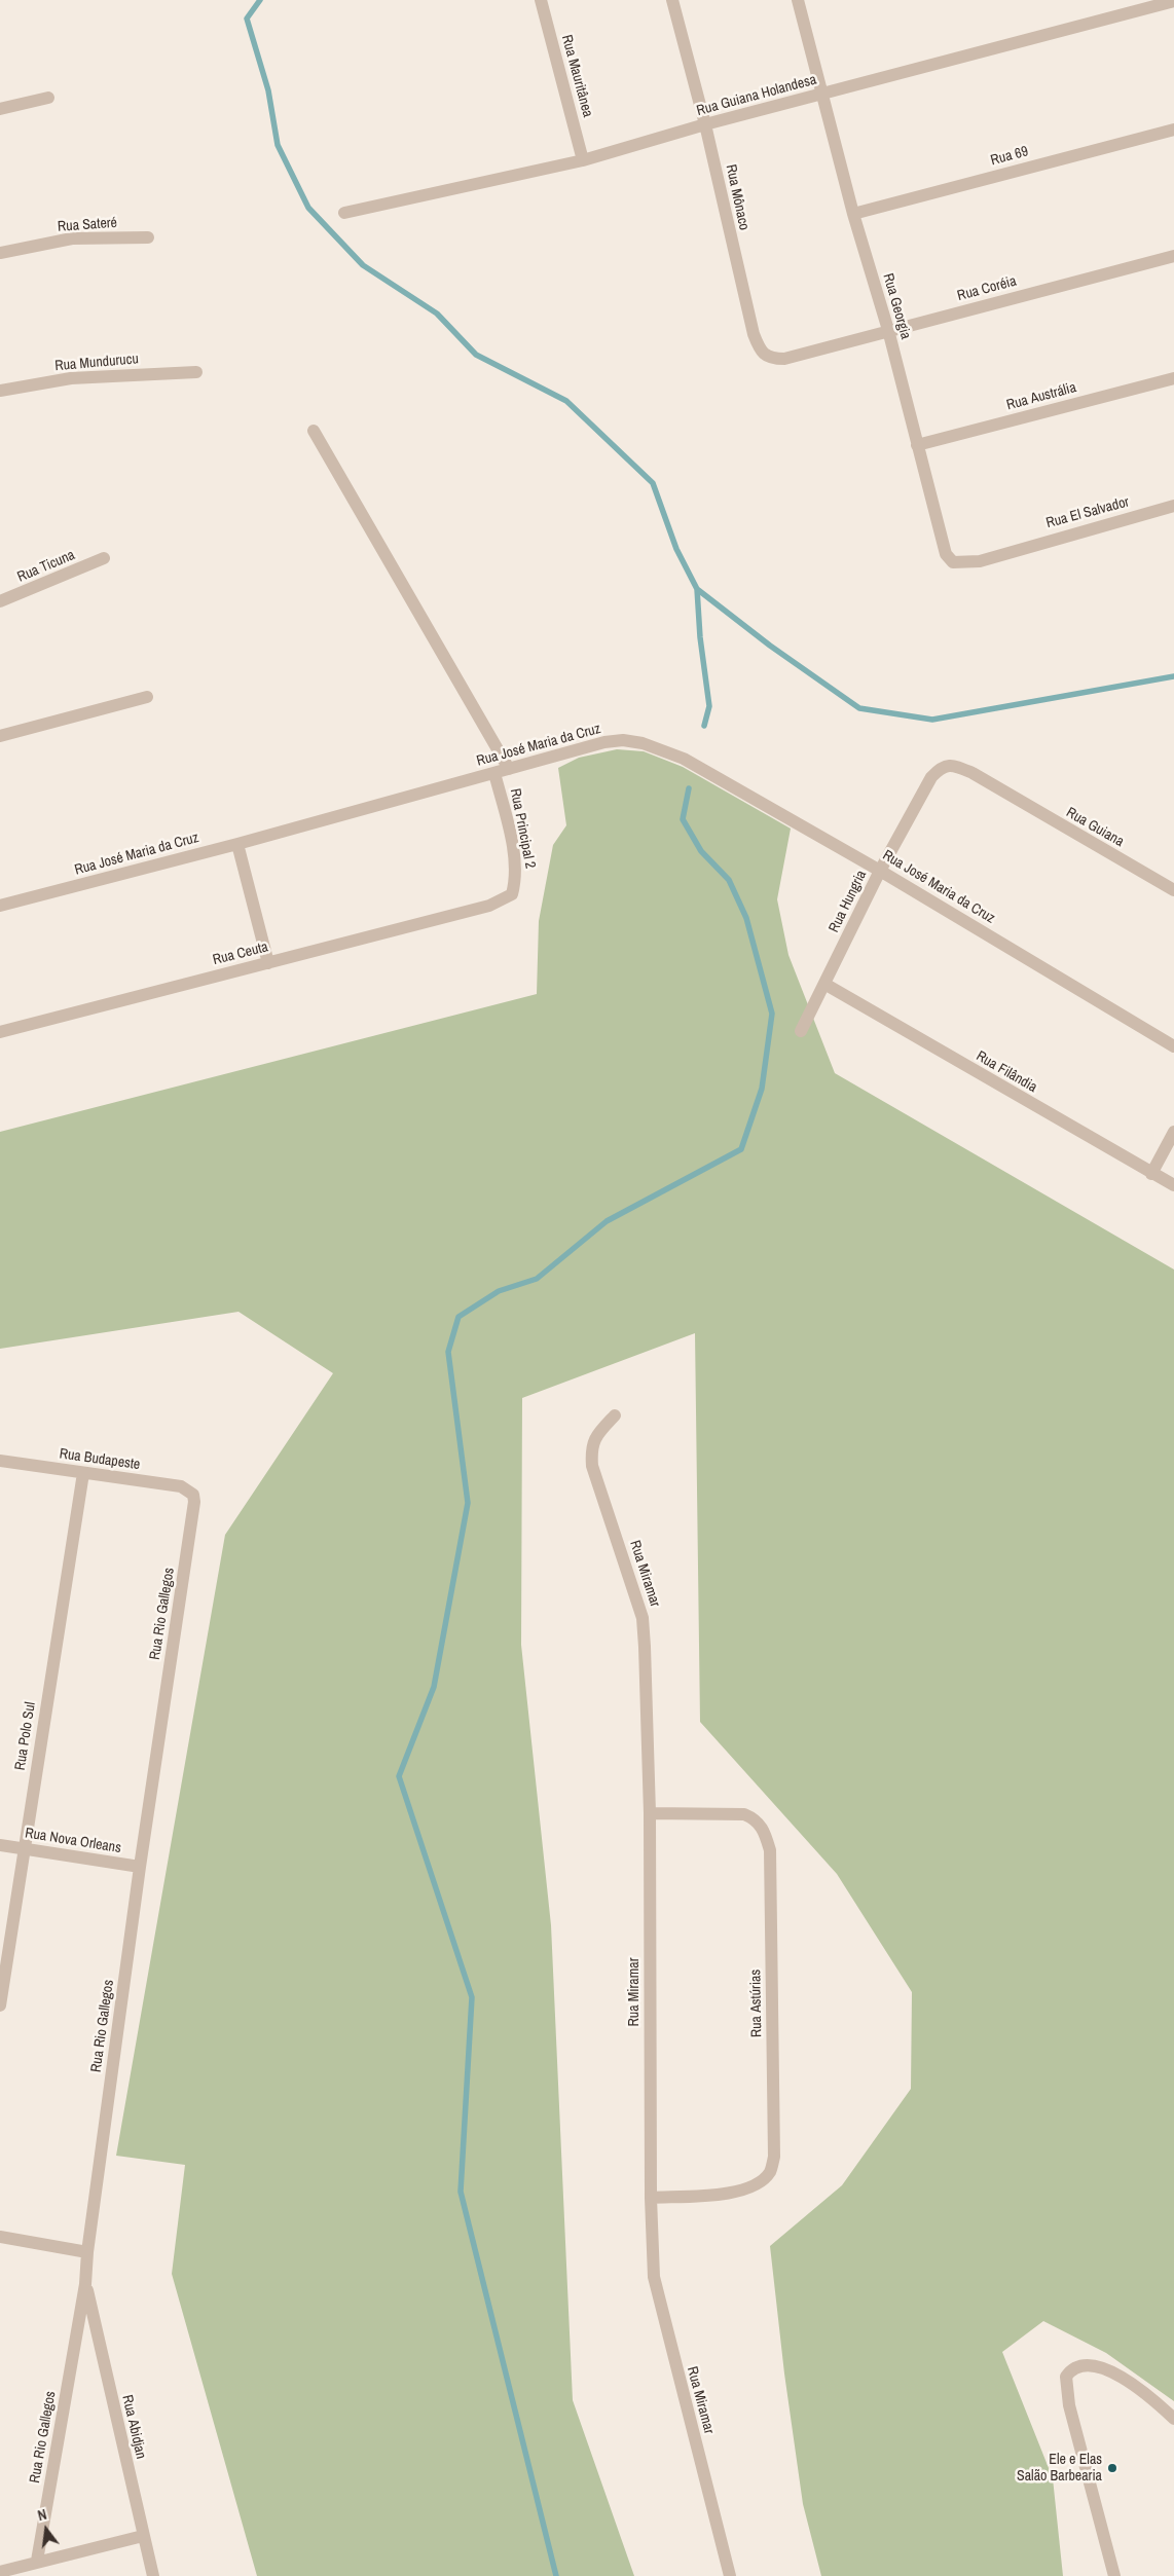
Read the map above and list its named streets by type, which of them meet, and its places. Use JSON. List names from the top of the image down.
{
  "streets": {
    "street": [
      "Rua Mauritânea",
      "Rua Guiana Holandesa",
      "Rua 69",
      "Rua Mônaco",
      "Rua Sateré",
      "Rua Coréia",
      "Rua Georgia",
      "Rua Mundurucu",
      "Rua Austrália",
      "Rua El Salvador",
      "Rua Ticuna",
      "Rua José Maria da Cruz",
      "Rua Guiana",
      "Rua Principal 2",
      "Rua Hungria",
      "Rua Ceuta",
      "Rua Filândia",
      "Rua Budapeste",
      "Rua Miramar",
      "Rua Rio Gallegos",
      "Rua Polo Sul",
      "Rua Nova Orleans",
      "Rua Astúrias",
      "Rua Abidjan"
    ]
  },
  "crossings": [
    ["Rua Mauritânea", "Rua Guiana Holandesa"],
    ["Rua Guiana Holandesa", "Rua Mônaco"],
    ["Rua Guiana Holandesa", "Rua Georgia"],
    ["Rua 69", "Rua Georgia"],
    ["Rua Mônaco", "Rua Coréia"],
    ["Rua Coréia", "Rua Georgia"],
    ["Rua Georgia", "Rua Austrália"],
    ["Rua Georgia", "Rua El Salvador"],
    ["Rua José Maria da Cruz", "Rua Principal 2"],
    ["Rua José Maria da Cruz", "Rua Hungria"],
    ["Rua Guiana", "Rua Hungria"],
    ["Rua Principal 2", "Rua Ceuta"],
    ["Rua Hungria", "Rua Filândia"],
    ["Rua Budapeste", "Rua Rio Gallegos"],
    ["Rua Budapeste", "Rua Polo Sul"],
    ["Rua Miramar", "Rua Astúrias"],
    ["Rua Rio Gallegos", "Rua Nova Orleans"],
    ["Rua Rio Gallegos", "Rua Abidjan"],
    ["Rua Polo Sul", "Rua Nova Orleans"]
  ],
  "places": ["Ele e Elas Salão Barbearia"],
  "north": "top"
}
